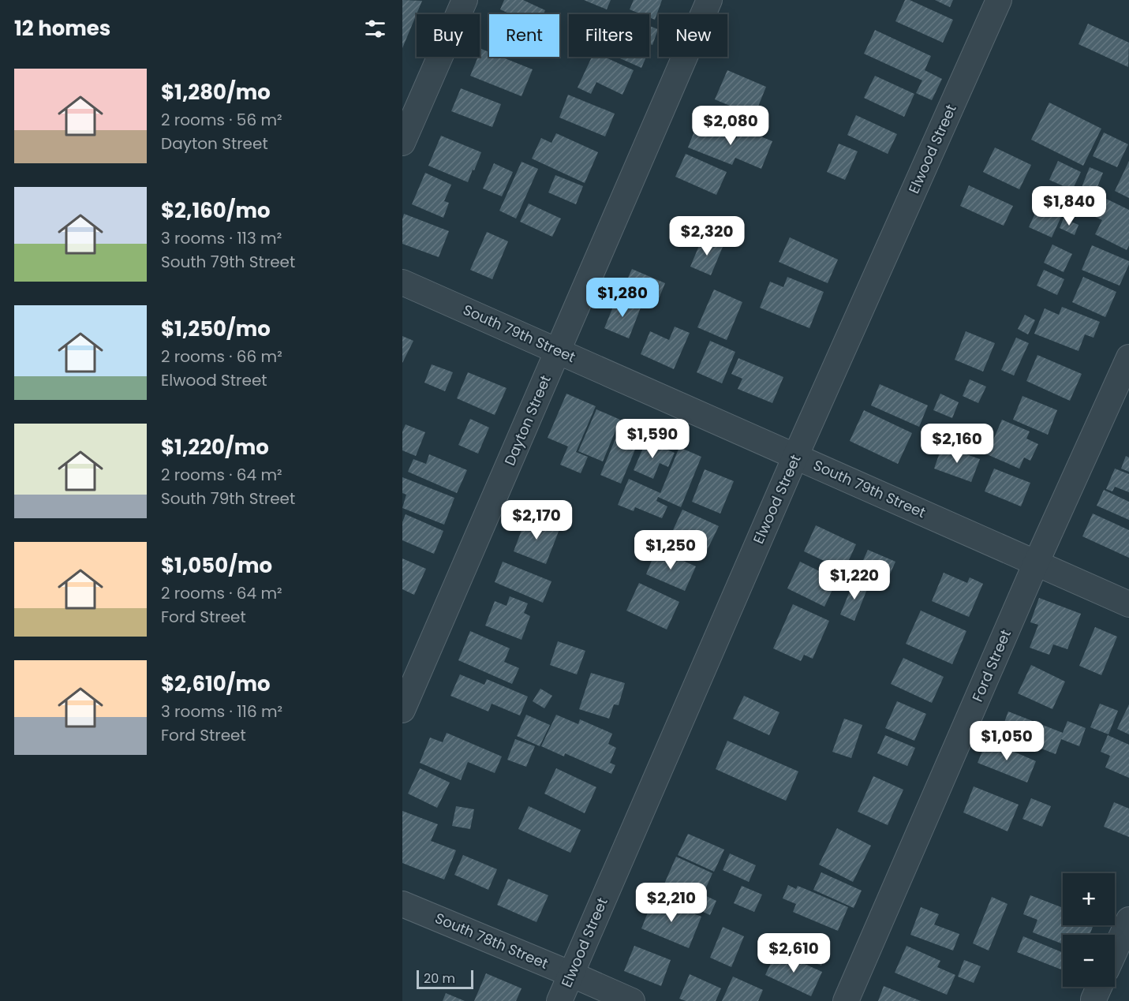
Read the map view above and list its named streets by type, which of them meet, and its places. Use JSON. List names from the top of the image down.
{
  "streets": {
    "street": [
      "Elwood Street",
      "South 79th Street",
      "Dayton Street",
      "Ford Street",
      "South 78th Street"
    ]
  },
  "crossings": [
    ["Elwood Street", "South 79th Street"],
    ["Elwood Street", "South 78th Street"],
    ["South 79th Street", "Dayton Street"],
    ["South 79th Street", "Ford Street"]
  ],
  "scale_bar": "20 m",
  "page": {
    "heading": "12 homes",
    "chip": [
      "Buy",
      "Rent",
      "Filters",
      "New"
    ],
    "list": [
      {
        "name": "$1,280/mo",
        "note": "2 rooms · 56 m² · Dayton Street"
      },
      {
        "name": "$2,160/mo",
        "note": "3 rooms · 113 m² · South 79th Street"
      },
      {
        "name": "$1,250/mo",
        "note": "2 rooms · 66 m² · Elwood Street"
      },
      {
        "name": "$1,220/mo",
        "note": "2 rooms · 64 m² · South 79th Street"
      },
      {
        "name": "$1,050/mo",
        "note": "2 rooms · 64 m² · Ford Street"
      },
      {
        "name": "$2,610/mo",
        "note": "3 rooms · 116 m² · Ford Street"
      }
    ],
    "price": [
      "$2,080",
      "$1,840",
      "$2,320",
      "$1,280",
      "$1,590",
      "$2,160",
      "$2,170",
      "$1,250",
      "$1,220",
      "$1,050",
      "$2,210",
      "$2,610"
    ],
    "map_buttons": ["+", "−"],
    "scale": "20 m"
  }
}
